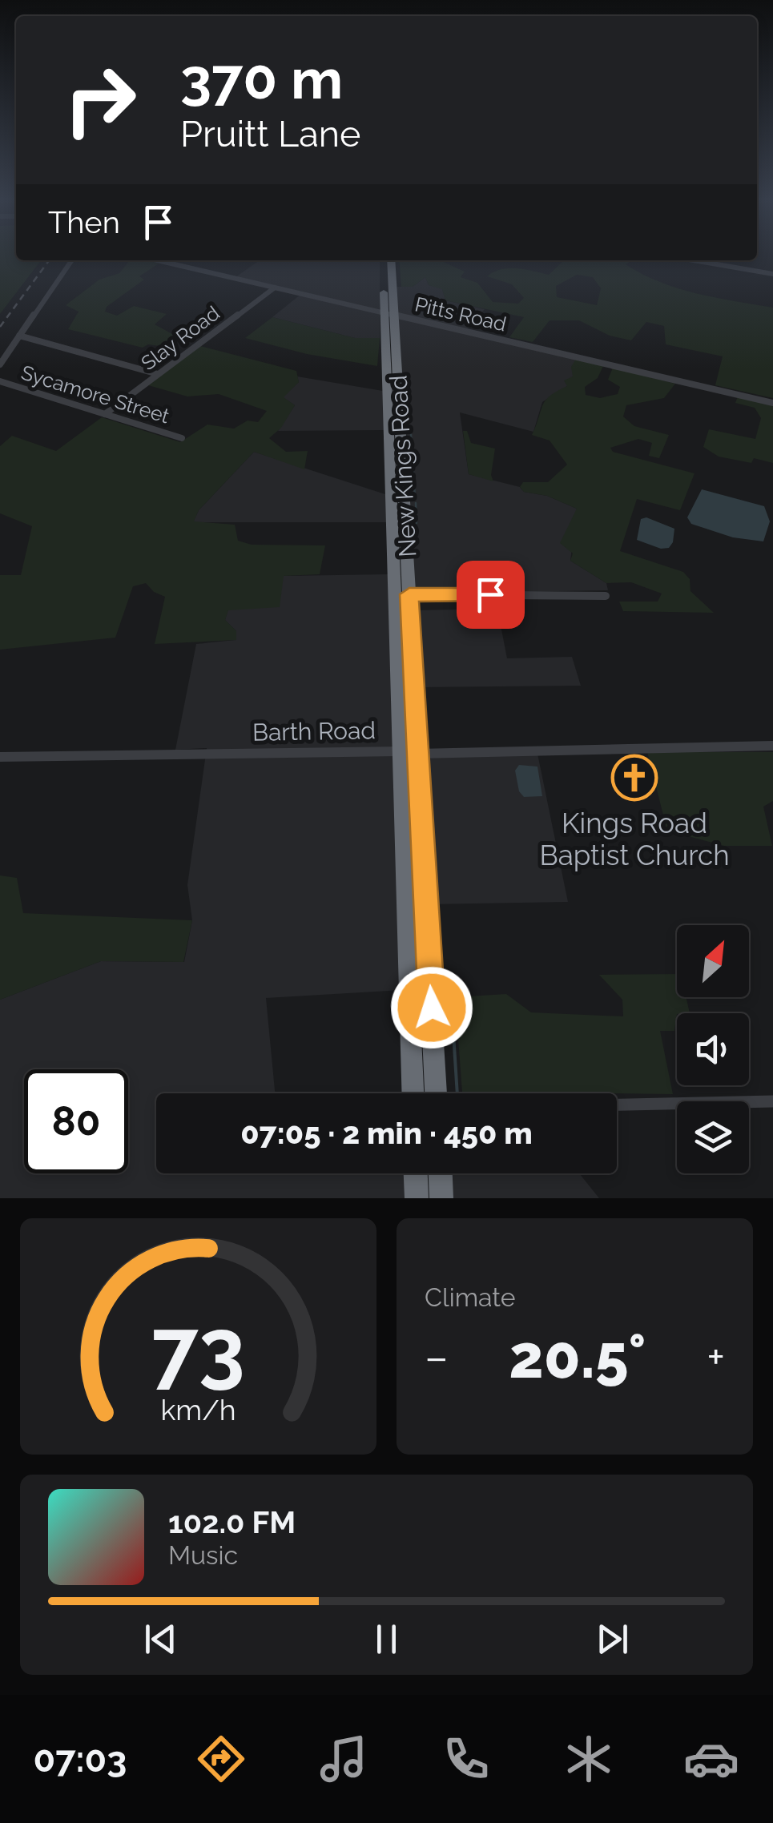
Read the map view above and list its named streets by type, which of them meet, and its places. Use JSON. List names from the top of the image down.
{
  "streets": {
    "highway": ["New Kings Road"],
    "street": [
      "Pitts Road",
      "Slay Road",
      "Sycamore Street",
      "Barth Road"
    ]
  },
  "crossings": [
    ["Pitts Road", "Slay Road"],
    ["Pitts Road", "New Kings Road"],
    ["Slay Road", "Sycamore Street"],
    ["New Kings Road", "Barth Road"]
  ],
  "places": {
    "church": ["Kings Road Baptist Church"]
  },
  "north": "top right",
  "page": {
    "turn": ["370 m", "Pruitt Lane"],
    "then": "Then",
    "limit": "80",
    "trip": "07:05 · 2 min · 450 m",
    "tile": "Climate",
    "heat": ["−", "20.5°", "+"],
    "song": ["102.0 FM", "Music"],
    "tabs": "07:03",
    "gauge": ["73", "km/h"]
  }
}
